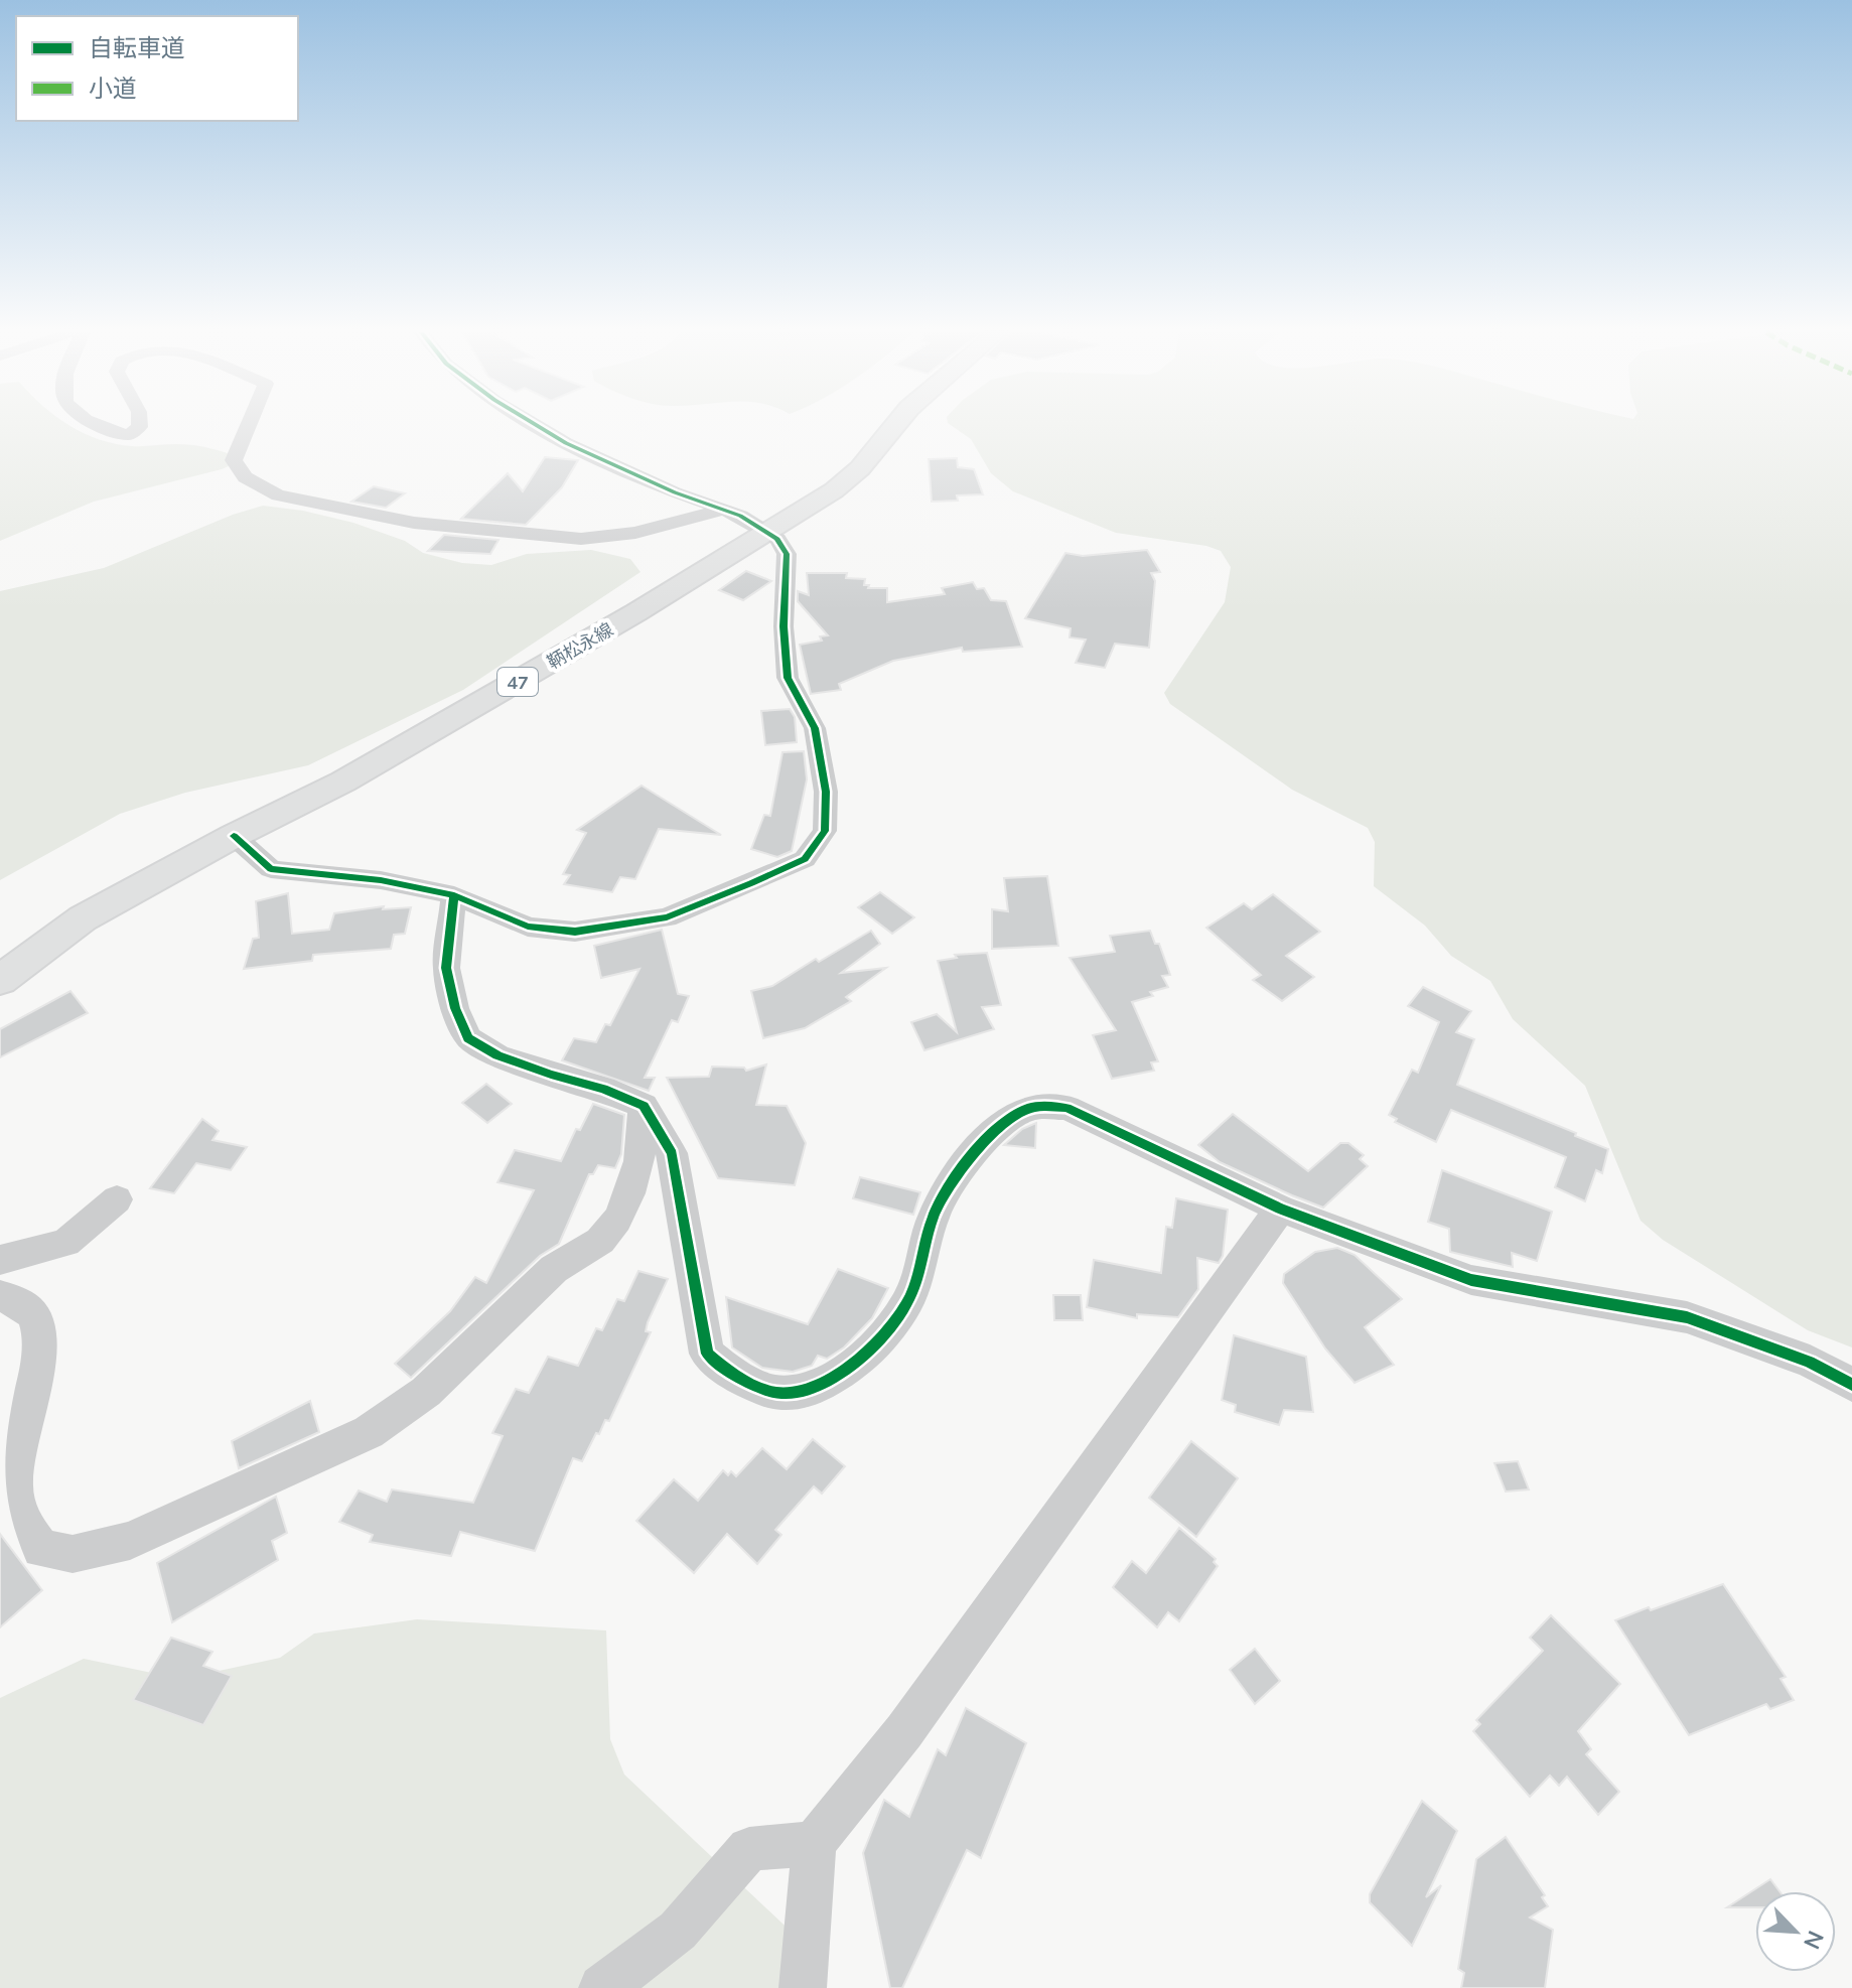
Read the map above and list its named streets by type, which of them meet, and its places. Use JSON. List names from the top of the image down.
{
  "streets": {
    "main road": ["鞆松永線", "47"]
  },
  "legend": ["自転車道", "小道"],
  "north": "bottom right"
}
